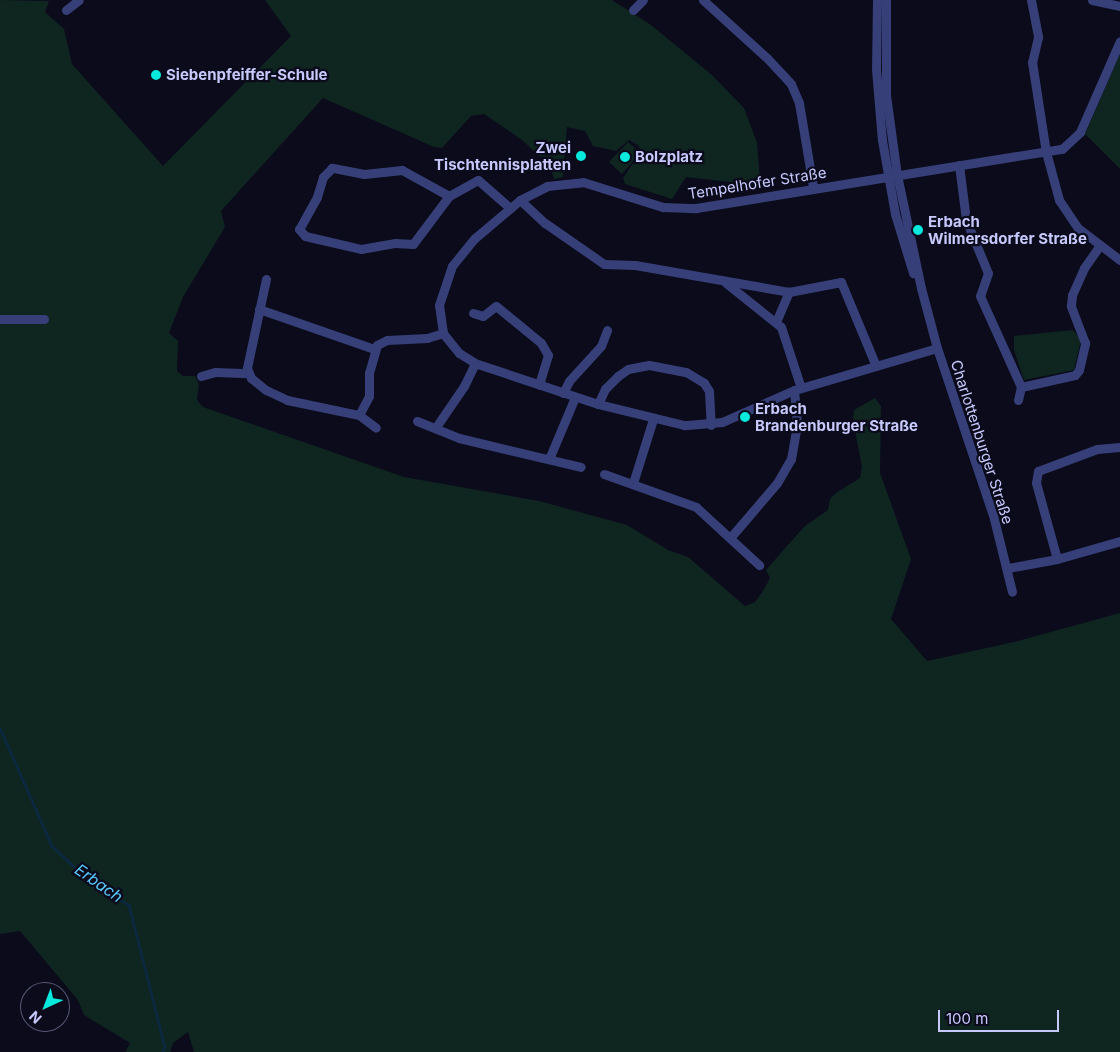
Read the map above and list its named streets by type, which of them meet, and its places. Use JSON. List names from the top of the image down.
{
  "streets": {
    "street": ["Tempelhofer Straße", "Charlottenburger Straße"]
  },
  "crossings": [
    ["Tempelhofer Straße", "Charlottenburger Straße"]
  ],
  "water": ["Erbach"],
  "places": [
    "Siebenpfeiffer-Schule",
    "Zwei Tischtennisplatten",
    "Bolzplatz",
    "Erbach Wilmersdorfer Straße",
    "Erbach Brandenburger Straße"
  ],
  "scale_bar": "100 m",
  "north": "bottom left"
}
